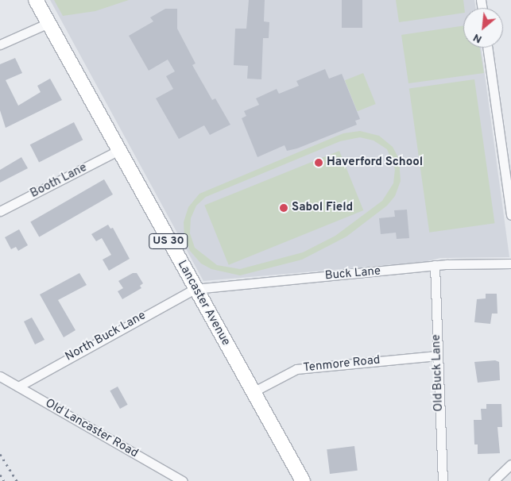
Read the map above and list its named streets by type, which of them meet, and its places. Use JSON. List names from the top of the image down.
{
  "streets": {
    "highway": ["US 30", "Lancaster Avenue"],
    "street": [
      "Booth Lane",
      "Buck Lane",
      "North Buck Lane",
      "Tenmore Road",
      "Old Buck Lane",
      "Old Lancaster Road"
    ]
  },
  "crossings": [
    ["Booth Lane", "Lancaster Avenue"],
    ["Buck Lane", "Lancaster Avenue"],
    ["Buck Lane", "North Buck Lane"],
    ["Buck Lane", "Old Buck Lane"],
    ["Lancaster Avenue", "North Buck Lane"],
    ["Lancaster Avenue", "Tenmore Road"],
    ["North Buck Lane", "Old Lancaster Road"],
    ["Tenmore Road", "Old Buck Lane"]
  ],
  "places": ["Haverford School", "Sabol Field"],
  "north": "bottom left"
}
